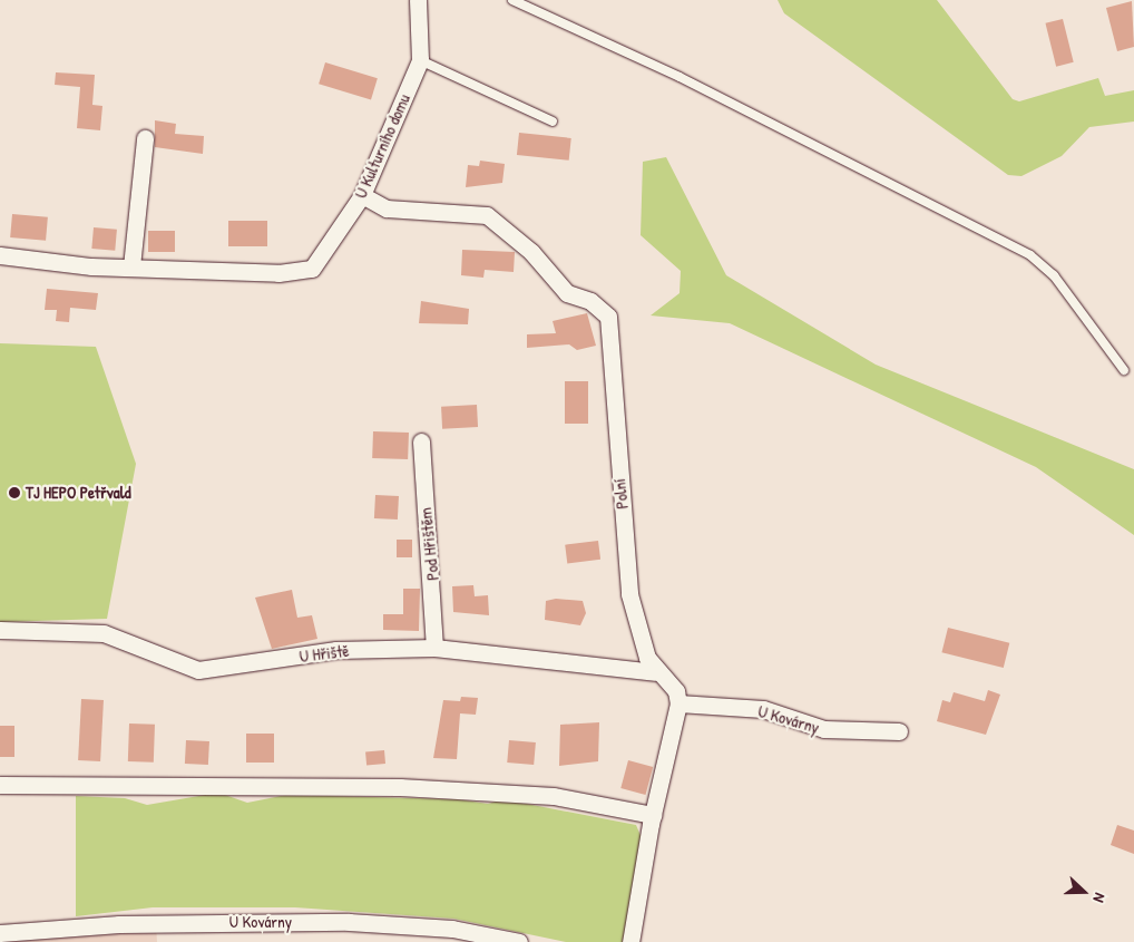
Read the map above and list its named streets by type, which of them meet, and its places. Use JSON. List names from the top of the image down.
{
  "streets": {
    "street": [
      "U Kulturního domu",
      "Polní",
      "Pod Hřištěm",
      "U Hřiště",
      "U Kovárny"
    ]
  },
  "crossings": [
    ["U Kulturního domu", "Polní"],
    ["Polní", "U Hřiště"],
    ["Polní", "U Kovárny"],
    ["Pod Hřištěm", "U Hřiště"]
  ],
  "places": ["TJ HEPO Petřvald"],
  "north": "right"
}
